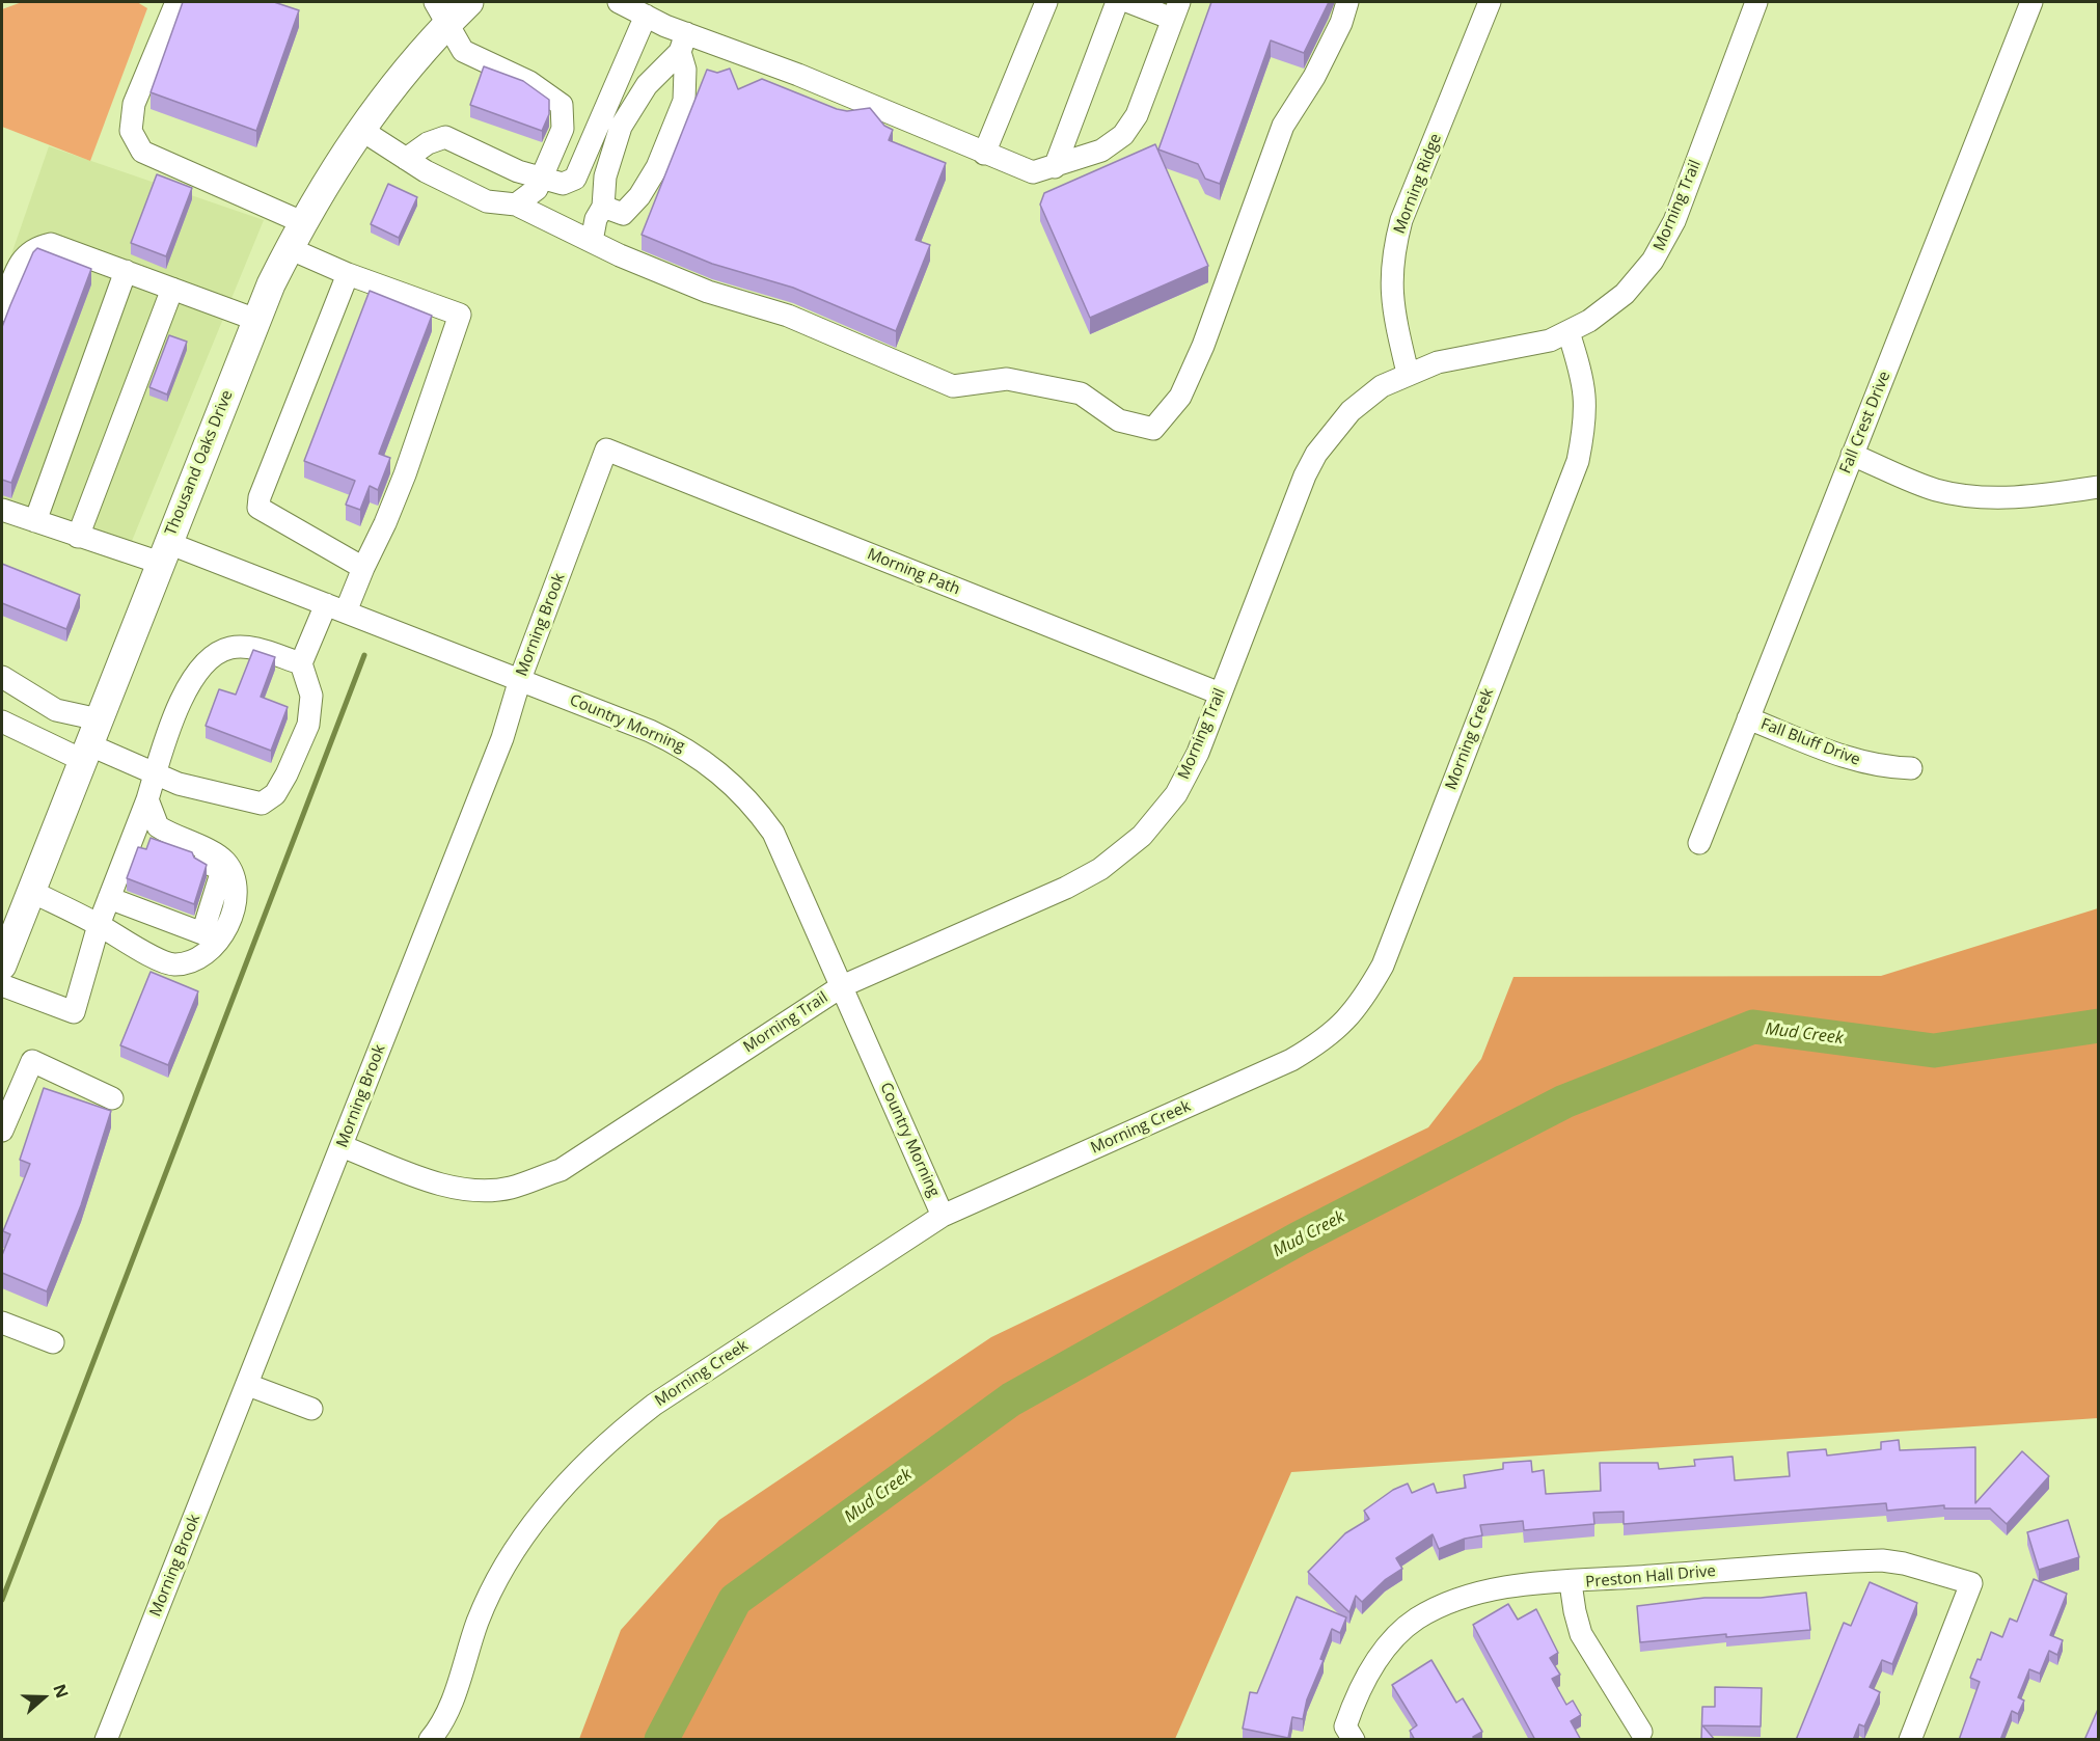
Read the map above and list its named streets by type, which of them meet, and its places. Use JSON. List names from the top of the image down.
{
  "streets": {
    "main road": ["Thousand Oaks Drive"],
    "street": [
      "Morning Ridge",
      "Morning Trail",
      "Fall Crest Drive",
      "Morning Path",
      "Morning Brook",
      "Country Morning",
      "Morning Creek",
      "Fall Bluff Drive",
      "Preston Hall Drive"
    ]
  },
  "crossings": [
    ["Morning Ridge", "Morning Trail"],
    ["Morning Trail", "Morning Path"],
    ["Morning Trail", "Morning Brook"],
    ["Morning Trail", "Country Morning"],
    ["Morning Trail", "Morning Creek"],
    ["Fall Crest Drive", "Fall Bluff Drive"],
    ["Thousand Oaks Drive", "Country Morning"],
    ["Morning Path", "Morning Brook"],
    ["Morning Brook", "Country Morning"],
    ["Country Morning", "Morning Creek"]
  ],
  "water": ["Mud Creek"],
  "north": "right"
}
